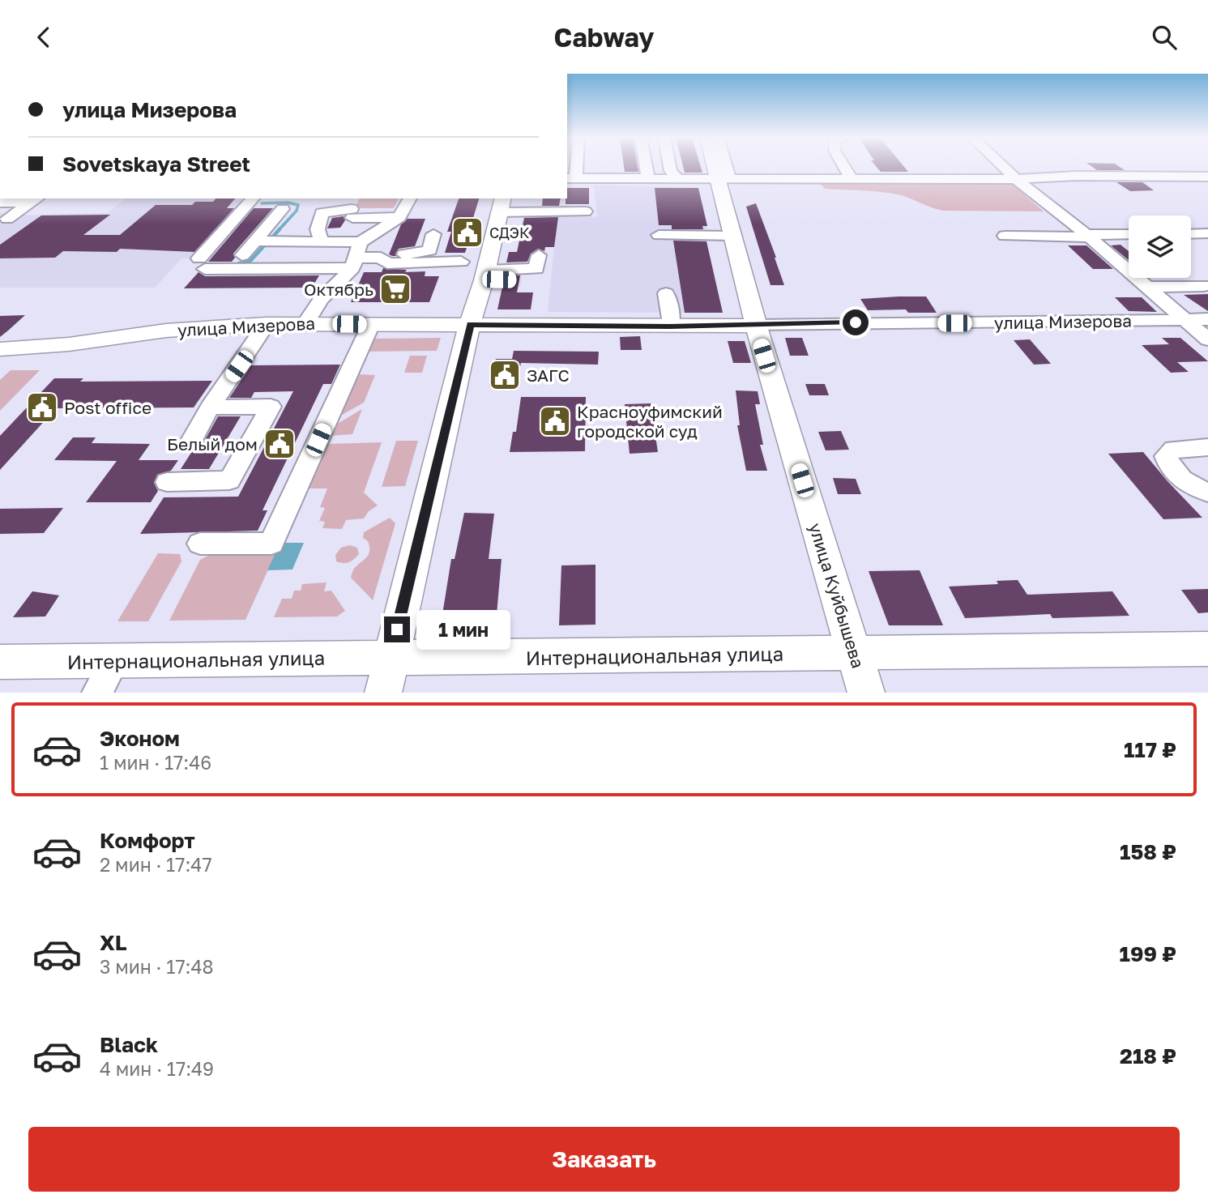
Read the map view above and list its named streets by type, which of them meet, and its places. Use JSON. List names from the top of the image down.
{
  "streets": {
    "main road": ["улица Мизерова", "улица Куйбышева", "Интернациональная улица"]
  },
  "crossings": [
    ["улица Мизерова", "улица Куйбышева"],
    ["улица Куйбышева", "Интернациональная улица"]
  ],
  "places": {
    "public building": [
      "СДЭК",
      "ЗАГС",
      "Post office",
      "Красноуфимский городской суд",
      "Белый дом"
    ],
    "supermarket": ["Октябрь"]
  },
  "page": {
    "header": "Cabway",
    "banner": ["улица Мизерова", "Sovetskaya Street"],
    "bubble": "1 мин",
    "list": [
      {
        "name": "Эконом",
        "note": "1 мин · 17:46",
        "value": "117 ₽"
      },
      {
        "name": "Комфорт",
        "note": "2 мин · 17:47",
        "value": "158 ₽"
      },
      {
        "name": "XL",
        "note": "3 мин · 17:48",
        "value": "199 ₽"
      },
      {
        "name": "Black",
        "note": "4 мин · 17:49",
        "value": "218 ₽"
      }
    ],
    "buttons": "Заказать"
  }
}
